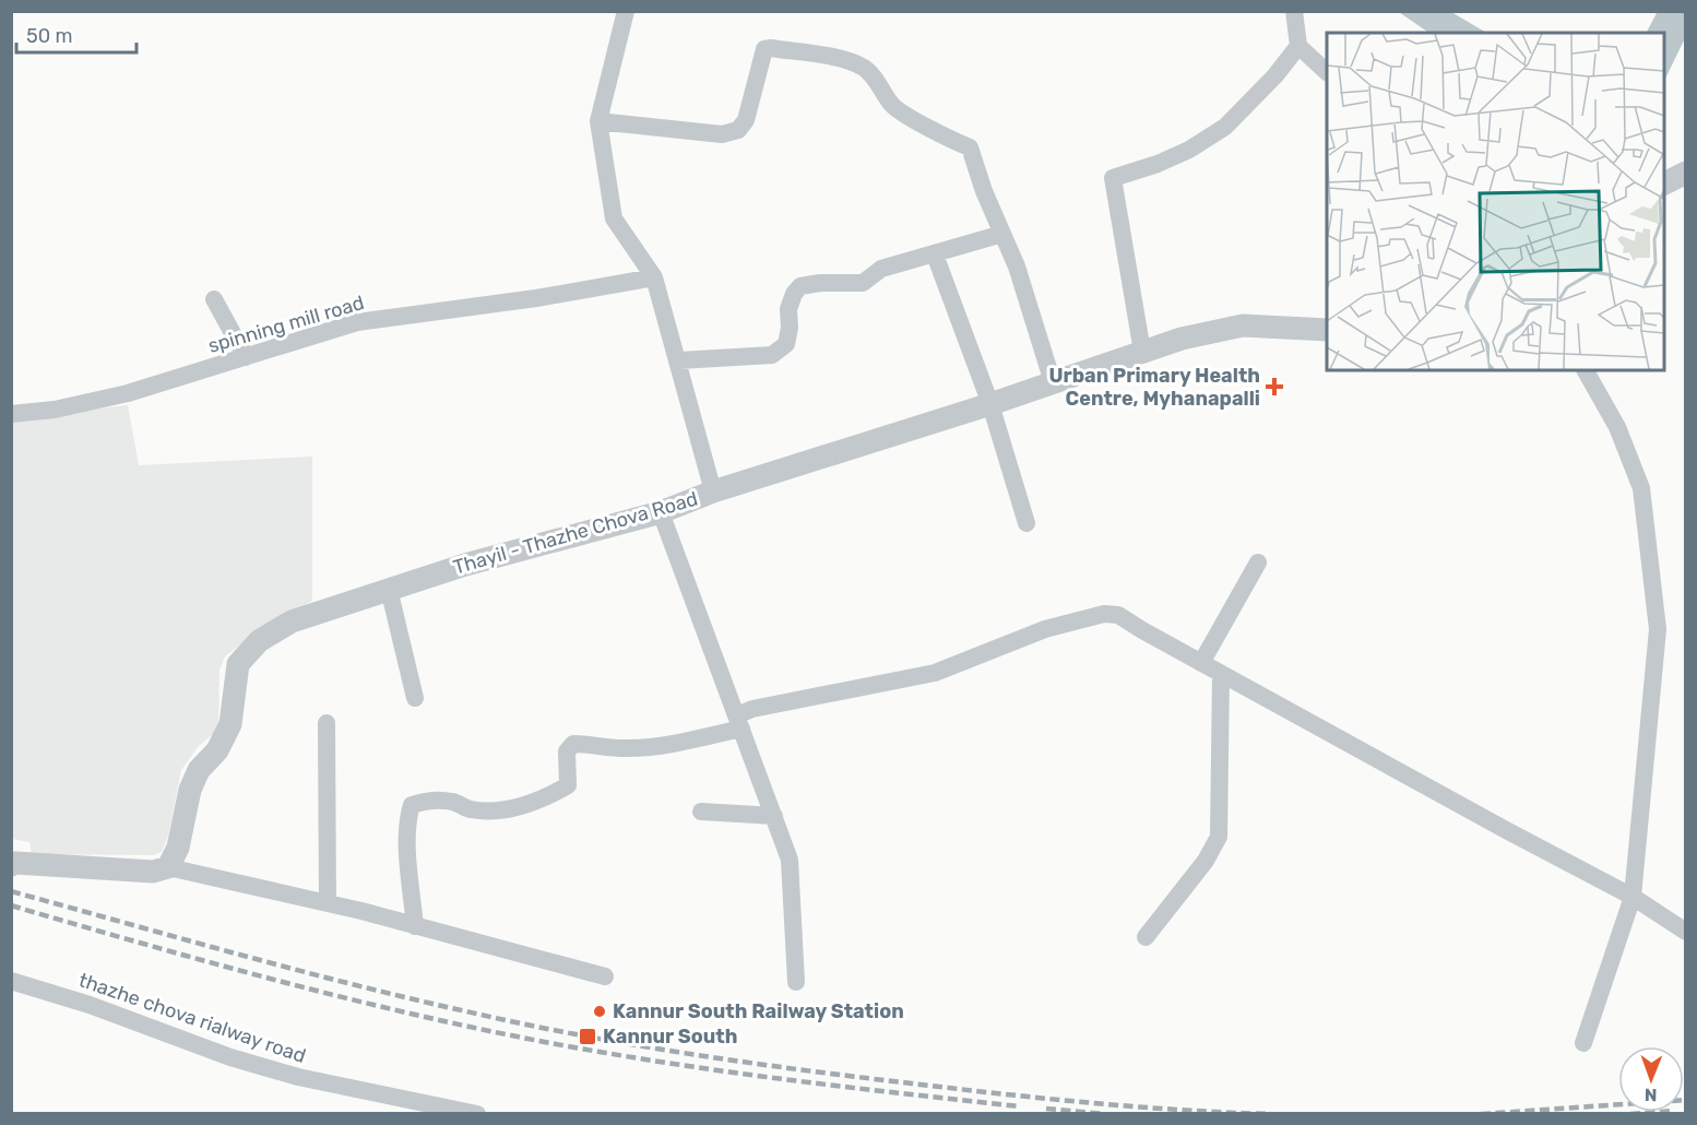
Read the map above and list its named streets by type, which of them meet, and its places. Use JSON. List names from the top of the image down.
{
  "streets": {
    "street": ["spinning mill road", "Thayil - Thazhe Chova Road", "thazhe chova rialway road"]
  },
  "places": {
    "health": ["Urban Primary Health Centre, Myhanapalli"],
    "other": ["Kannur South Railway Station"],
    "transit": ["Kannur South"]
  },
  "scale_bar": "50 m",
  "north": "bottom"
}
